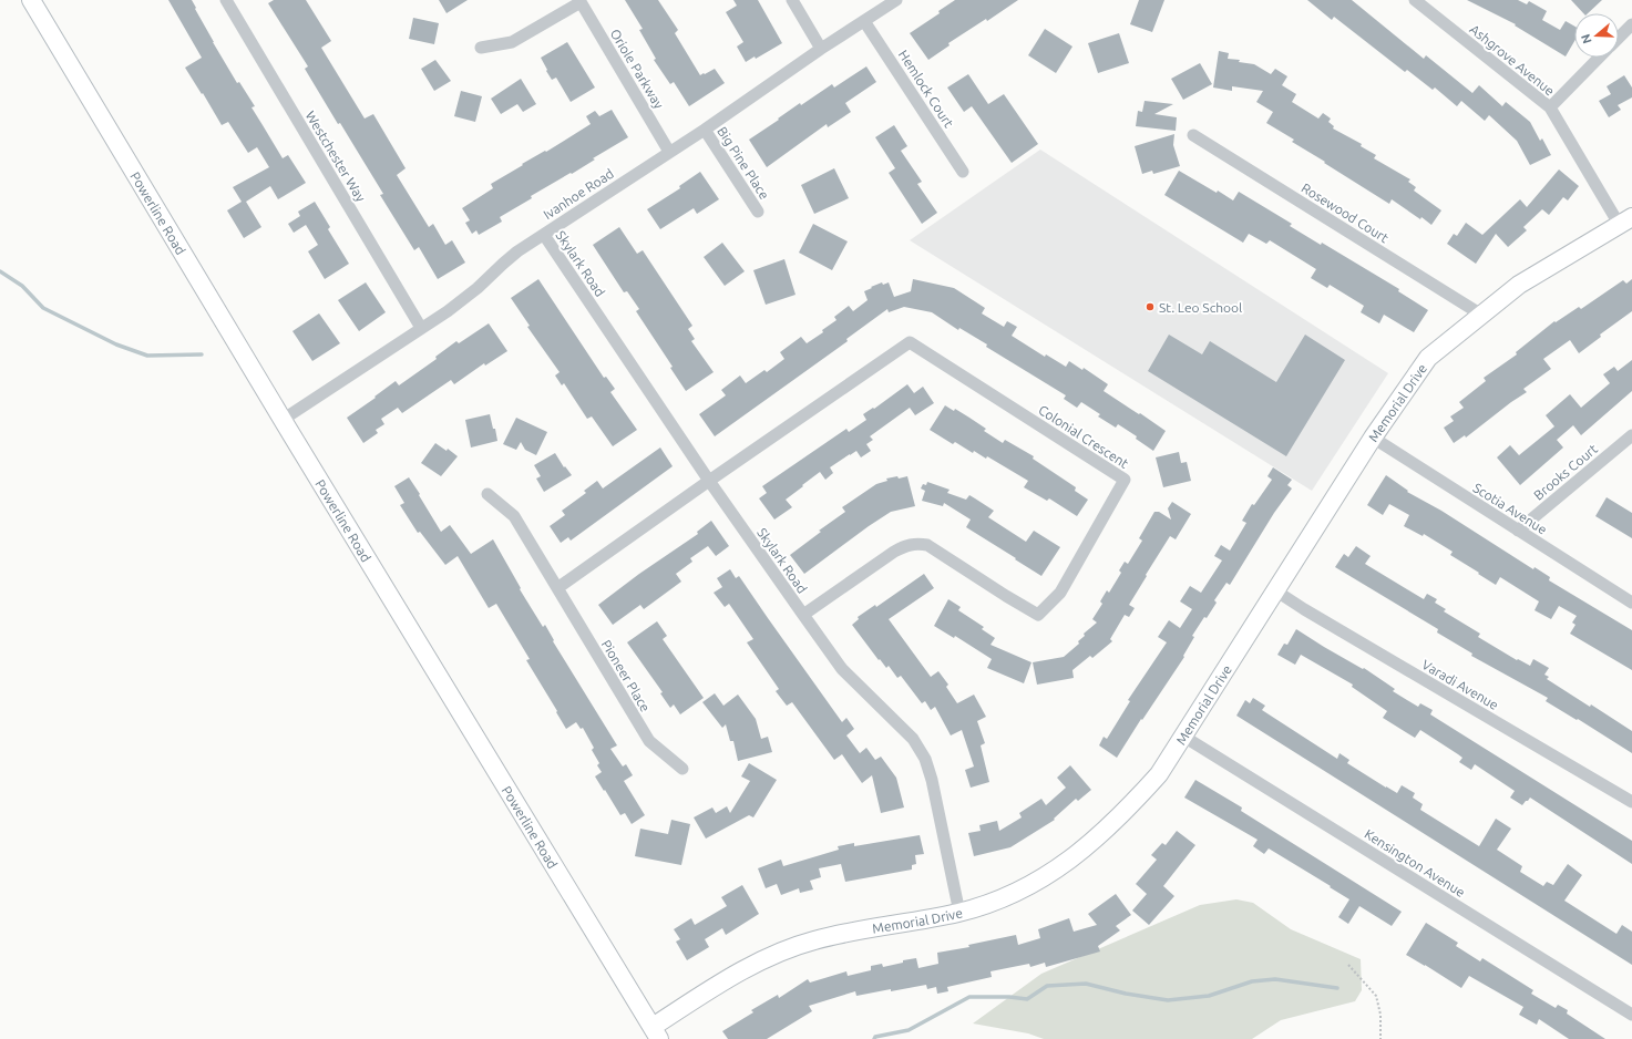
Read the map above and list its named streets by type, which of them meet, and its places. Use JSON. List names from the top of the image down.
{
  "streets": {
    "main road": ["Powerline Road", "Memorial Drive"],
    "street": [
      "Ashgrove Avenue",
      "Oriole Parkway",
      "Hemlock Court",
      "Westchester Way",
      "Big Pine Place",
      "Ivanhoe Road",
      "Rosewood Court",
      "Skylark Road",
      "Colonial Crescent",
      "Brooks Court",
      "Scotia Avenue",
      "Pioneer Place",
      "Varadi Avenue",
      "Kensington Avenue"
    ]
  },
  "crossings": [
    ["Ashgrove Avenue", "Memorial Drive"],
    ["Oriole Parkway", "Ivanhoe Road"],
    ["Hemlock Court", "Ivanhoe Road"],
    ["Westchester Way", "Ivanhoe Road"],
    ["Big Pine Place", "Ivanhoe Road"],
    ["Ivanhoe Road", "Powerline Road"],
    ["Ivanhoe Road", "Skylark Road"],
    ["Powerline Road", "Memorial Drive"],
    ["Rosewood Court", "Memorial Drive"],
    ["Skylark Road", "Memorial Drive"],
    ["Skylark Road", "Colonial Crescent"],
    ["Memorial Drive", "Scotia Avenue"],
    ["Memorial Drive", "Varadi Avenue"],
    ["Memorial Drive", "Kensington Avenue"],
    ["Brooks Court", "Scotia Avenue"]
  ],
  "places": ["St. Leo School"],
  "north": "left"
}
